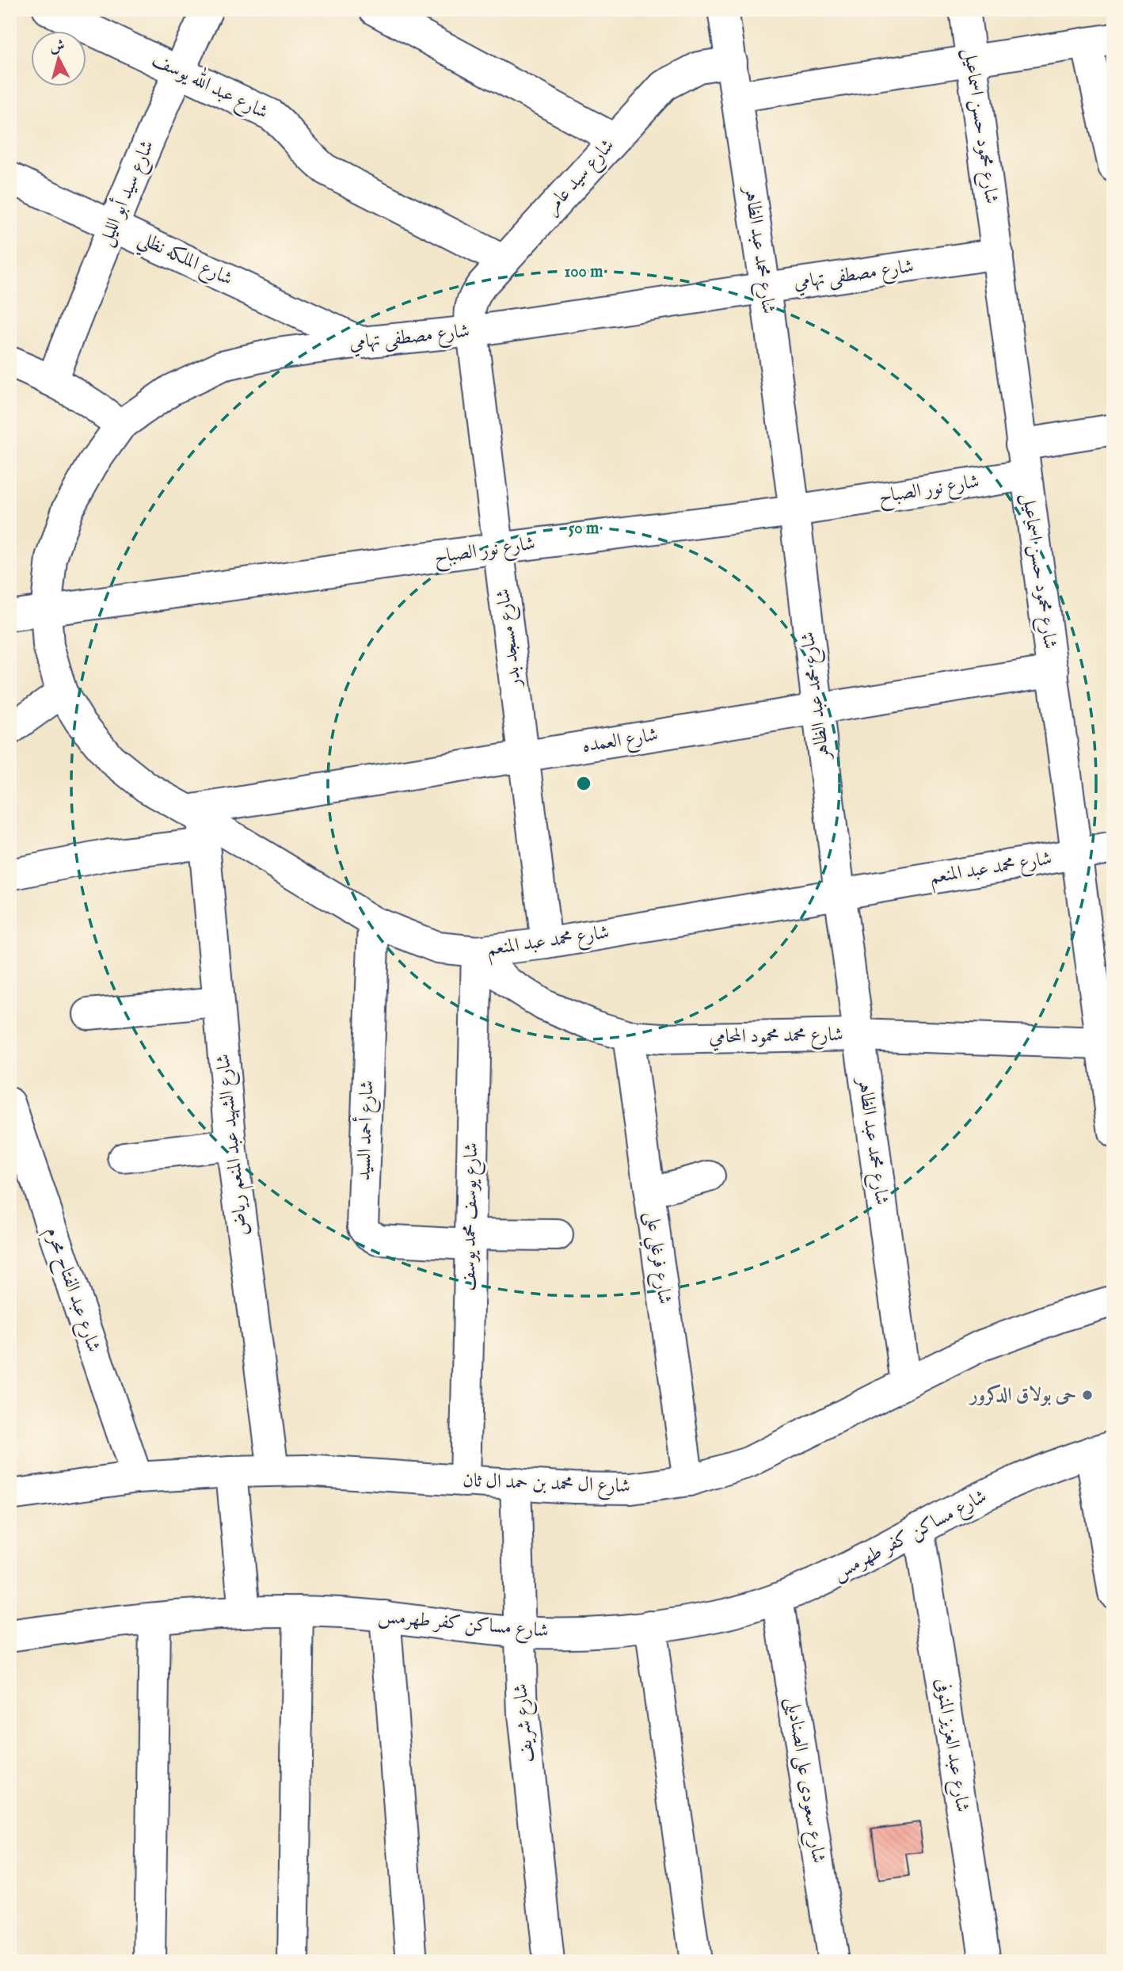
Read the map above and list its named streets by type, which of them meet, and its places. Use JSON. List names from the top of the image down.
{
  "streets": {
    "street": [
      "شارع عبد الله يوسف",
      "شارع محمود حسن اسماعيل",
      "شارع سيد عامر",
      "شارع سيد أبو الليل",
      "شارع محمد عبد الظاهر",
      "شارع الملكه نظلي",
      "شارع مصطفى تهامي",
      "شارع نور الصباح",
      "شارع مسجد بدر",
      "شارع العمده",
      "شارع محمد عبد المنعم",
      "شارع محمد محمود المحامي",
      "شارع أحمد السيد",
      "شارع الشهيد عبد المنعم رياض",
      "شارع يوسف محمد يوسف",
      "شارع فرغلي على",
      "شارع عبد الفتاح محرم",
      "شارع ال محمد بن حمد ال ثان",
      "شارع مساكن كفر طهرمس",
      "شارع شريف",
      "شارع عبد العزيز المنوفى",
      "شارع سعودى على الصناديلى"
    ]
  },
  "crossings": [
    ["شارع عبد الله يوسف", "شارع سيد عامر"],
    ["شارع عبد الله يوسف", "شارع سيد أبو الليل"],
    ["شارع محمود حسن اسماعيل", "شارع مصطفى تهامي"],
    ["شارع محمود حسن اسماعيل", "شارع نور الصباح"],
    ["شارع محمود حسن اسماعيل", "شارع العمده"],
    ["شارع محمود حسن اسماعيل", "شارع محمد عبد المنعم"],
    ["شارع محمود حسن اسماعيل", "شارع محمد محمود المحامي"],
    ["شارع سيد عامر", "شارع محمد عبد الظاهر"],
    ["شارع سيد عامر", "شارع مصطفى تهامي"],
    ["شارع سيد عامر", "شارع مسجد بدر"],
    ["شارع سيد أبو الليل", "شارع الملكه نظلي"],
    ["شارع محمد عبد الظاهر", "شارع مصطفى تهامي"],
    ["شارع محمد عبد الظاهر", "شارع نور الصباح"],
    ["شارع محمد عبد الظاهر", "شارع العمده"],
    ["شارع محمد عبد الظاهر", "شارع محمد عبد المنعم"],
    ["شارع محمد عبد الظاهر", "شارع محمد محمود المحامي"],
    ["شارع محمد عبد الظاهر", "شارع ال محمد بن حمد ال ثان"],
    ["شارع الملكه نظلي", "شارع مصطفى تهامي"],
    ["شارع مصطفى تهامي", "شارع نور الصباح"],
    ["شارع مصطفى تهامي", "شارع مسجد بدر"],
    ["شارع مصطفى تهامي", "شارع محمد عبد المنعم"],
    ["شارع نور الصباح", "شارع مسجد بدر"],
    ["شارع مسجد بدر", "شارع العمده"],
    ["شارع مسجد بدر", "شارع محمد عبد المنعم"],
    ["شارع العمده", "شارع محمد عبد المنعم"],
    ["شارع العمده", "شارع الشهيد عبد المنعم رياض"],
    ["شارع محمد عبد المنعم", "شارع محمد محمود المحامي"],
    ["شارع محمد عبد المنعم", "شارع أحمد السيد"],
    ["شارع محمد عبد المنعم", "شارع الشهيد عبد المنعم رياض"],
    ["شارع محمد عبد المنعم", "شارع يوسف محمد يوسف"],
    ["شارع محمد محمود المحامي", "شارع يوسف محمد يوسف"],
    ["شارع محمد محمود المحامي", "شارع فرغلي على"],
    ["شارع أحمد السيد", "شارع يوسف محمد يوسف"],
    ["شارع الشهيد عبد المنعم رياض", "شارع ال محمد بن حمد ال ثان"],
    ["شارع يوسف محمد يوسف", "شارع ال محمد بن حمد ال ثان"],
    ["شارع فرغلي على", "شارع ال محمد بن حمد ال ثان"],
    ["شارع عبد الفتاح محرم", "شارع ال محمد بن حمد ال ثان"],
    ["شارع ال محمد بن حمد ال ثان", "شارع شريف"],
    ["شارع مساكن كفر طهرمس", "شارع شريف"],
    ["شارع مساكن كفر طهرمس", "شارع عبد العزيز المنوفى"],
    ["شارع مساكن كفر طهرمس", "شارع سعودى على الصناديلى"]
  ],
  "places": ["حى بولاق الدكرور"],
  "north": "top",
  "rings": ["100 m", "50 m"]
}
